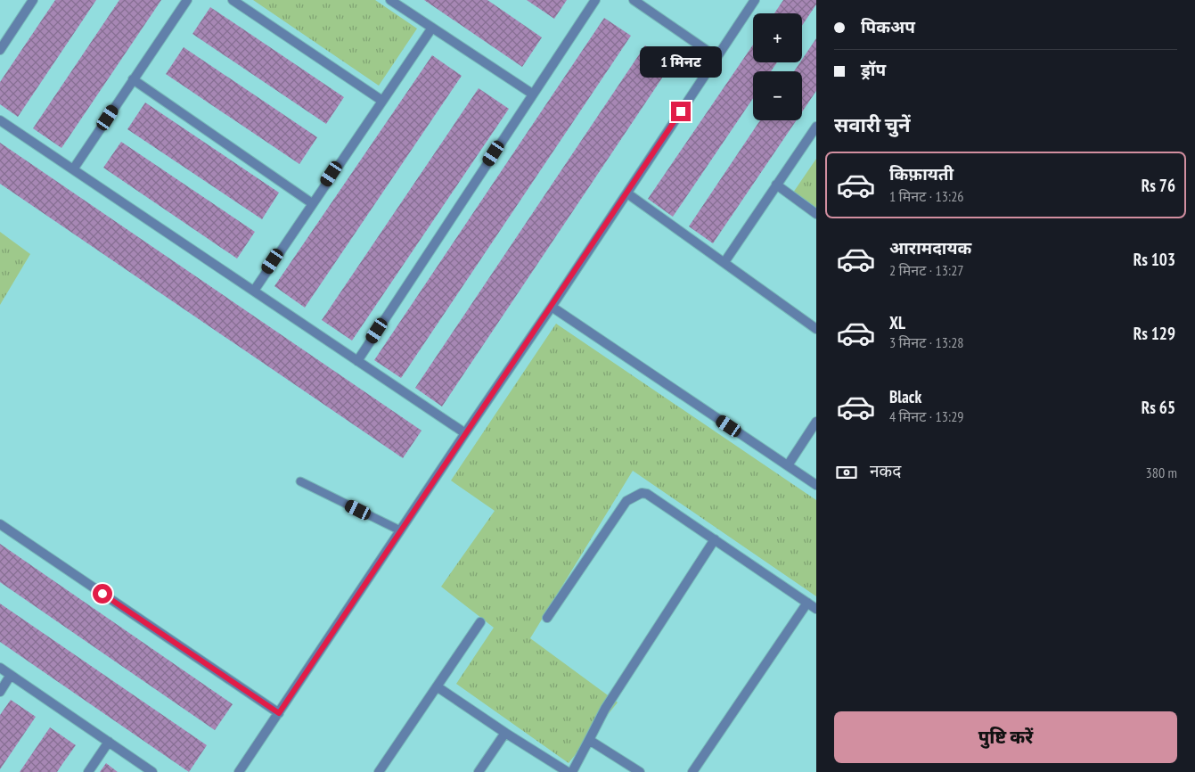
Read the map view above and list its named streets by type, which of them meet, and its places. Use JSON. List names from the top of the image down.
{
  "page": {
    "banner": ["पिकअप", "ड्रॉप"],
    "map_buttons": ["+", "−"],
    "bubble": "1 मिनट",
    "heading": "सवारी चुनें",
    "list": [
      {
        "name": "किफ़ायती",
        "note": "1 मिनट · 13:26",
        "value": "Rs 76"
      },
      {
        "name": "आरामदायक",
        "note": "2 मिनट · 13:27",
        "value": "Rs 103"
      },
      {
        "name": "XL",
        "note": "3 मिनट · 13:28",
        "value": "Rs 129"
      },
      {
        "name": "Black",
        "note": "4 मिनट · 13:29",
        "value": "Rs 65"
      }
    ],
    "pay": ["नकद", "380 m"],
    "buttons": "पुष्टि करें"
  }
}
